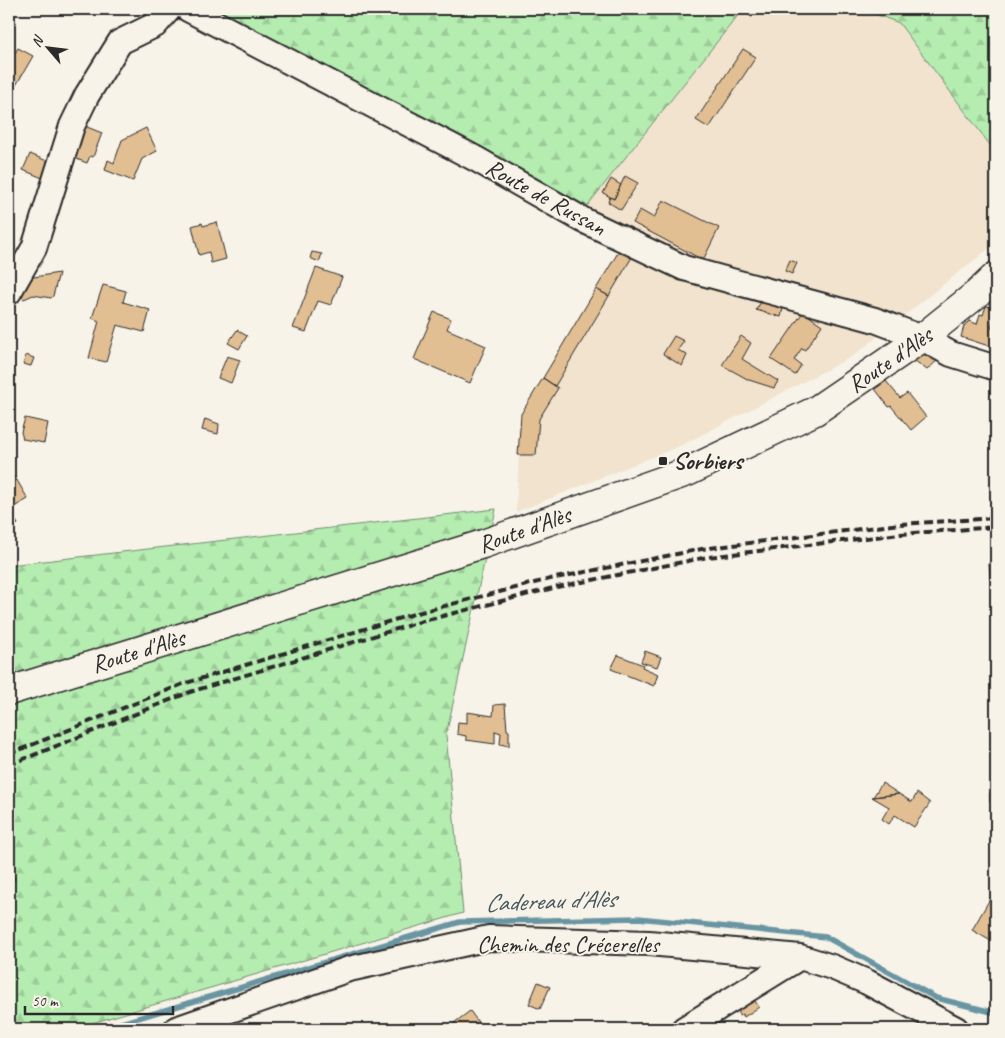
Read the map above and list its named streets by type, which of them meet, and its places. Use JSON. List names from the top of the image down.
{
  "streets": {
    "main road": ["Route d'Alès"],
    "street": ["Route de Russan", "Chemin des Crécerelles"]
  },
  "crossings": [
    ["Route de Russan", "Route d'Alès"]
  ],
  "water": ["Cadereau d'Alès"],
  "places": {
    "transit": ["Sorbiers"]
  },
  "scale_bar": "50 m",
  "north": "top left"
}
